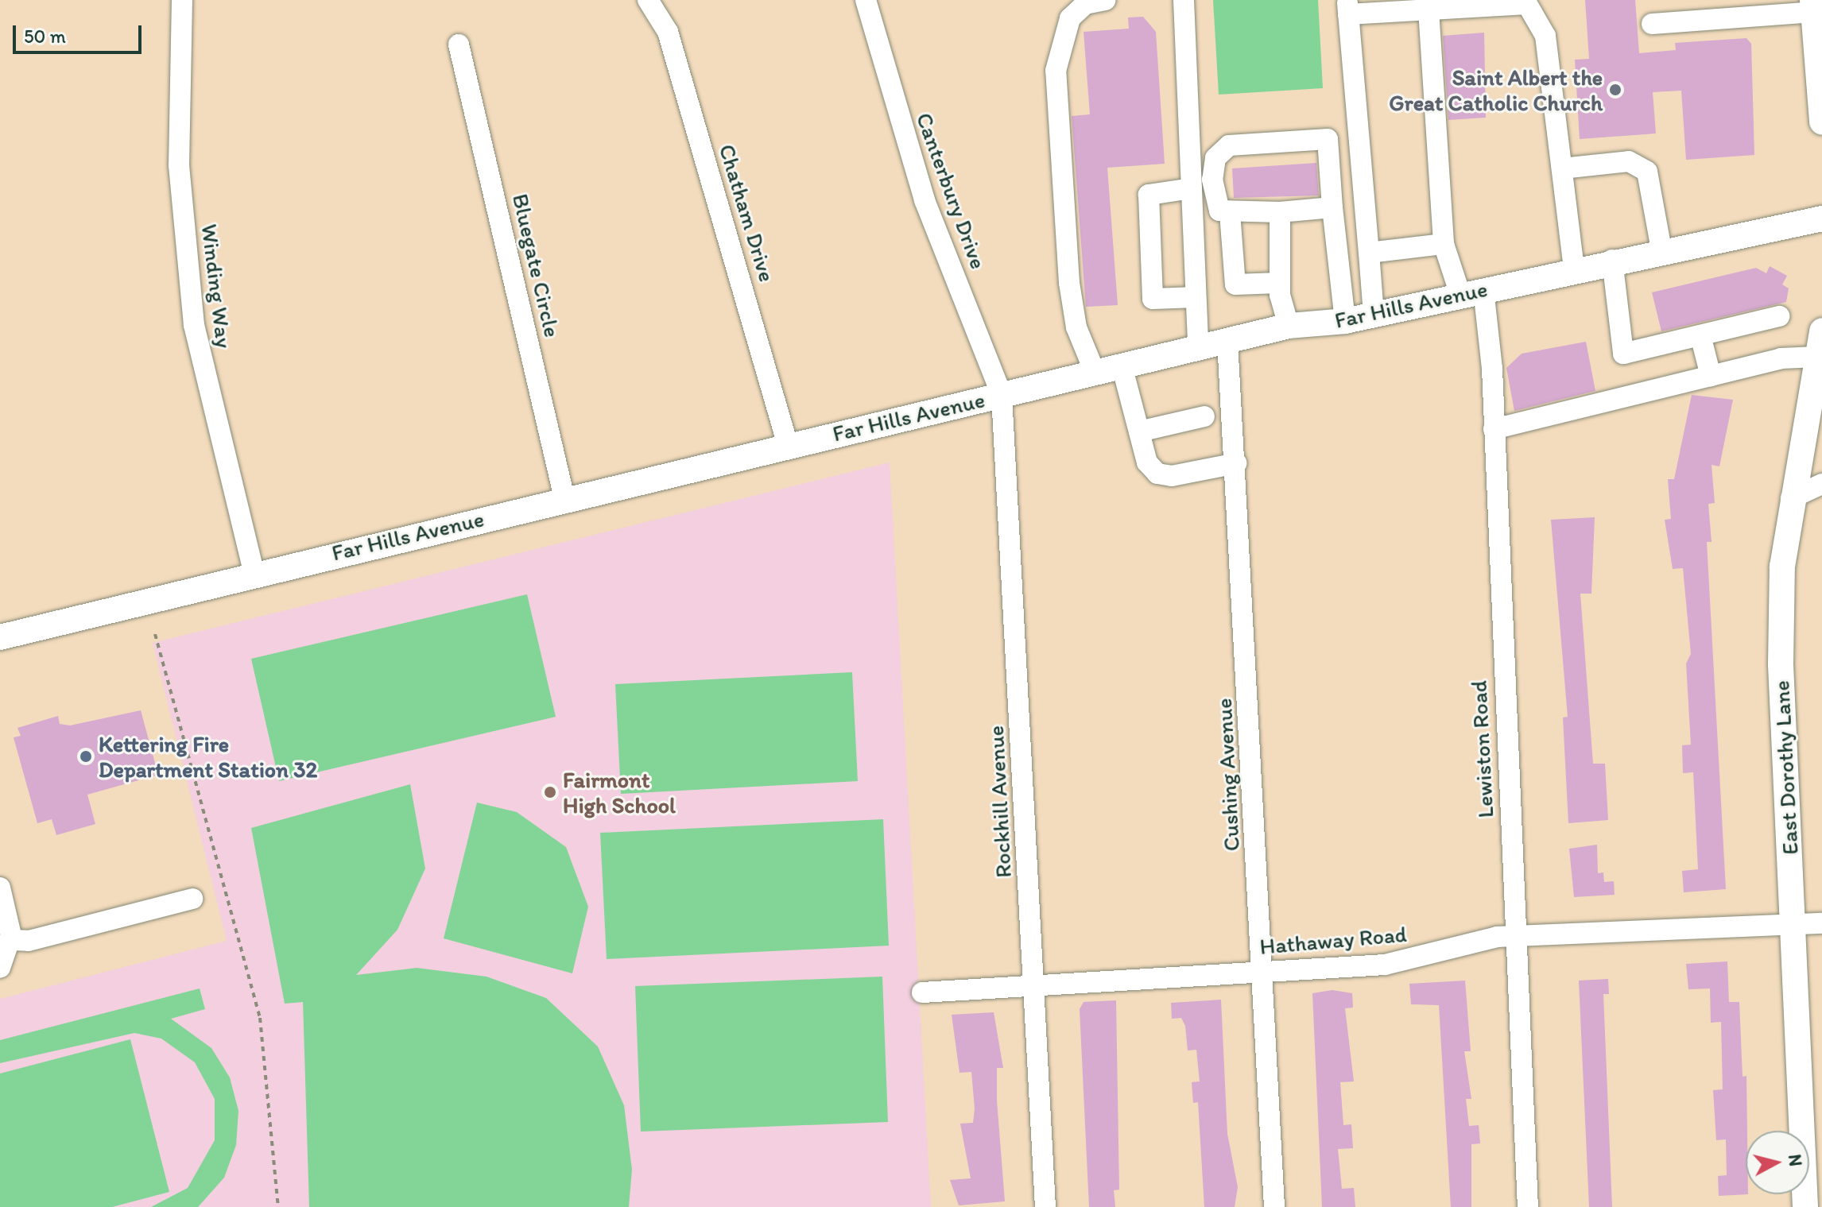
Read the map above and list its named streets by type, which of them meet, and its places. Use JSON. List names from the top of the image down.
{
  "streets": {
    "main road": ["Far Hills Avenue", "East Dorothy Lane"],
    "street": [
      "Canterbury Drive",
      "Chatham Drive",
      "Bluegate Circle",
      "Winding Way",
      "Lewiston Road",
      "Cushing Avenue",
      "Rockhill Avenue",
      "Hathaway Road"
    ]
  },
  "crossings": [
    ["Canterbury Drive", "Far Hills Avenue"],
    ["Canterbury Drive", "Rockhill Avenue"],
    ["Chatham Drive", "Far Hills Avenue"],
    ["Bluegate Circle", "Far Hills Avenue"],
    ["Winding Way", "Far Hills Avenue"],
    ["Far Hills Avenue", "Lewiston Road"],
    ["Far Hills Avenue", "Cushing Avenue"],
    ["Far Hills Avenue", "Rockhill Avenue"],
    ["Lewiston Road", "Hathaway Road"],
    ["East Dorothy Lane", "Hathaway Road"],
    ["Cushing Avenue", "Hathaway Road"],
    ["Rockhill Avenue", "Hathaway Road"]
  ],
  "places": ["Saint Albert the Great Catholic Church", "Kettering Fire Department Station 32", "Fairmont High School"],
  "scale_bar": "50 m",
  "north": "right"
}
